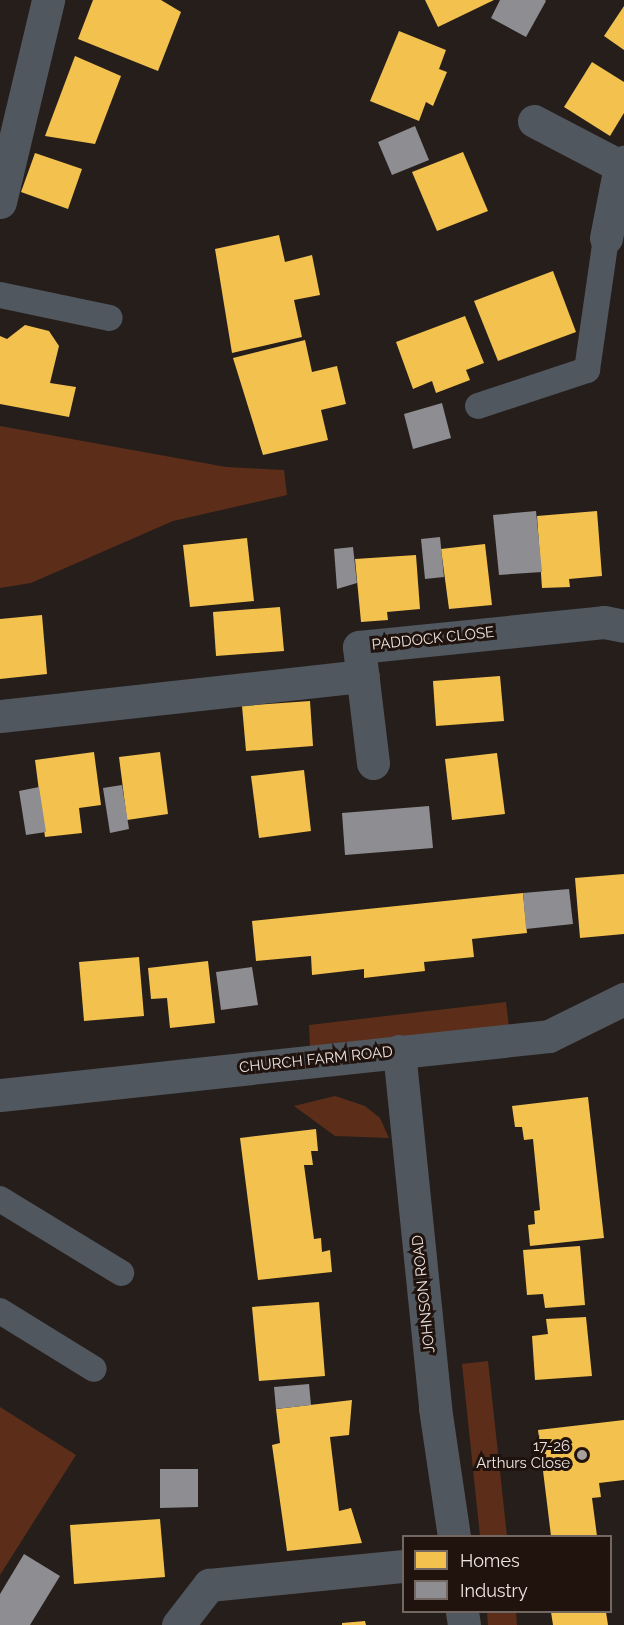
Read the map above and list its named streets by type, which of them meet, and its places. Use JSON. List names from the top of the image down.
{
  "streets": {
    "street": ["PADDOCK CLOSE", "CHURCH FARM ROAD", "JOHNSON ROAD"]
  },
  "crossings": [
    ["CHURCH FARM ROAD", "JOHNSON ROAD"]
  ],
  "places": ["17-26 Arthurs Close"],
  "legend": ["Homes", "Industry"]
}
